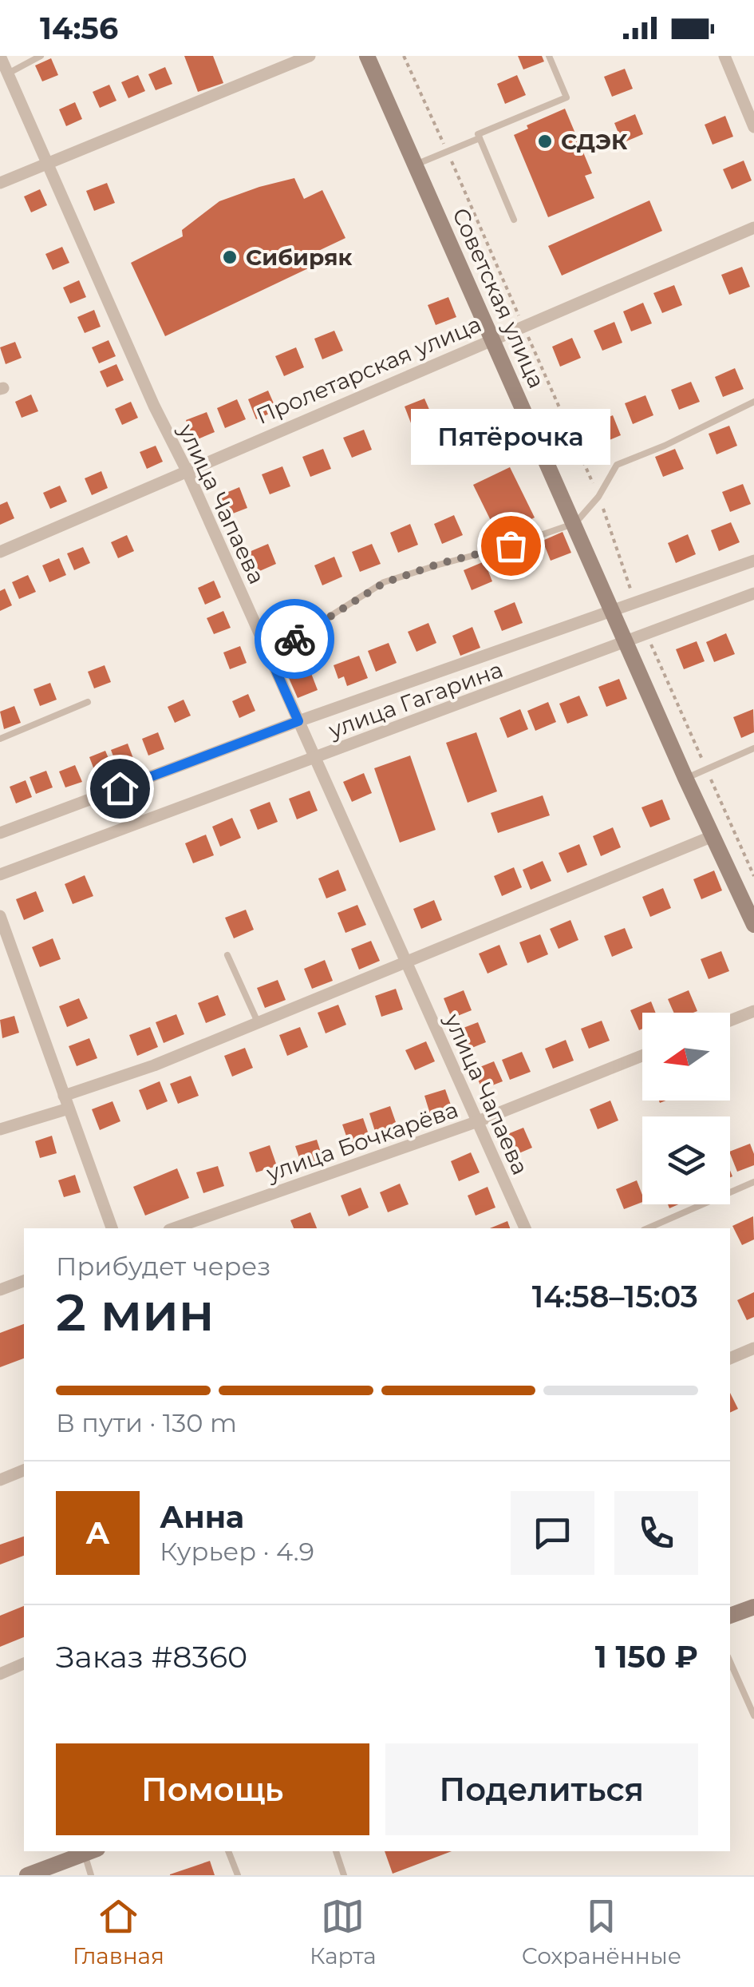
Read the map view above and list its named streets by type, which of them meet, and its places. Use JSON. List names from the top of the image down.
{
  "streets": {
    "street": [
      "Советская улица",
      "Пролетарская улица",
      "улица Чапаева",
      "улица Гагарина",
      "улица Бочкарёва"
    ]
  },
  "crossings": [
    ["Советская улица", "Пролетарская улица"],
    ["Советская улица", "улица Гагарина"],
    ["Пролетарская улица", "улица Чапаева"],
    ["улица Чапаева", "улица Гагарина"],
    ["улица Чапаева", "улица Бочкарёва"]
  ],
  "places": ["СДЭК", "Сибиряк", "Пятёрочка"],
  "north": "left",
  "page": {
    "status": "14:56",
    "bubble": "Пятёрочка",
    "heading": ["2 мин", "Прибудет через", "14:58–15:03"],
    "panel": [
      "Анна",
      "Курьер · 4.9",
      "Заказ #8360",
      "1 150 ₽"
    ],
    "bar": "В пути · 130 m",
    "round": "А",
    "buttons": ["Помощь", "Поделиться"],
    "tabs": ["Главная", "Карта", "Сохранённые"]
  }
}
